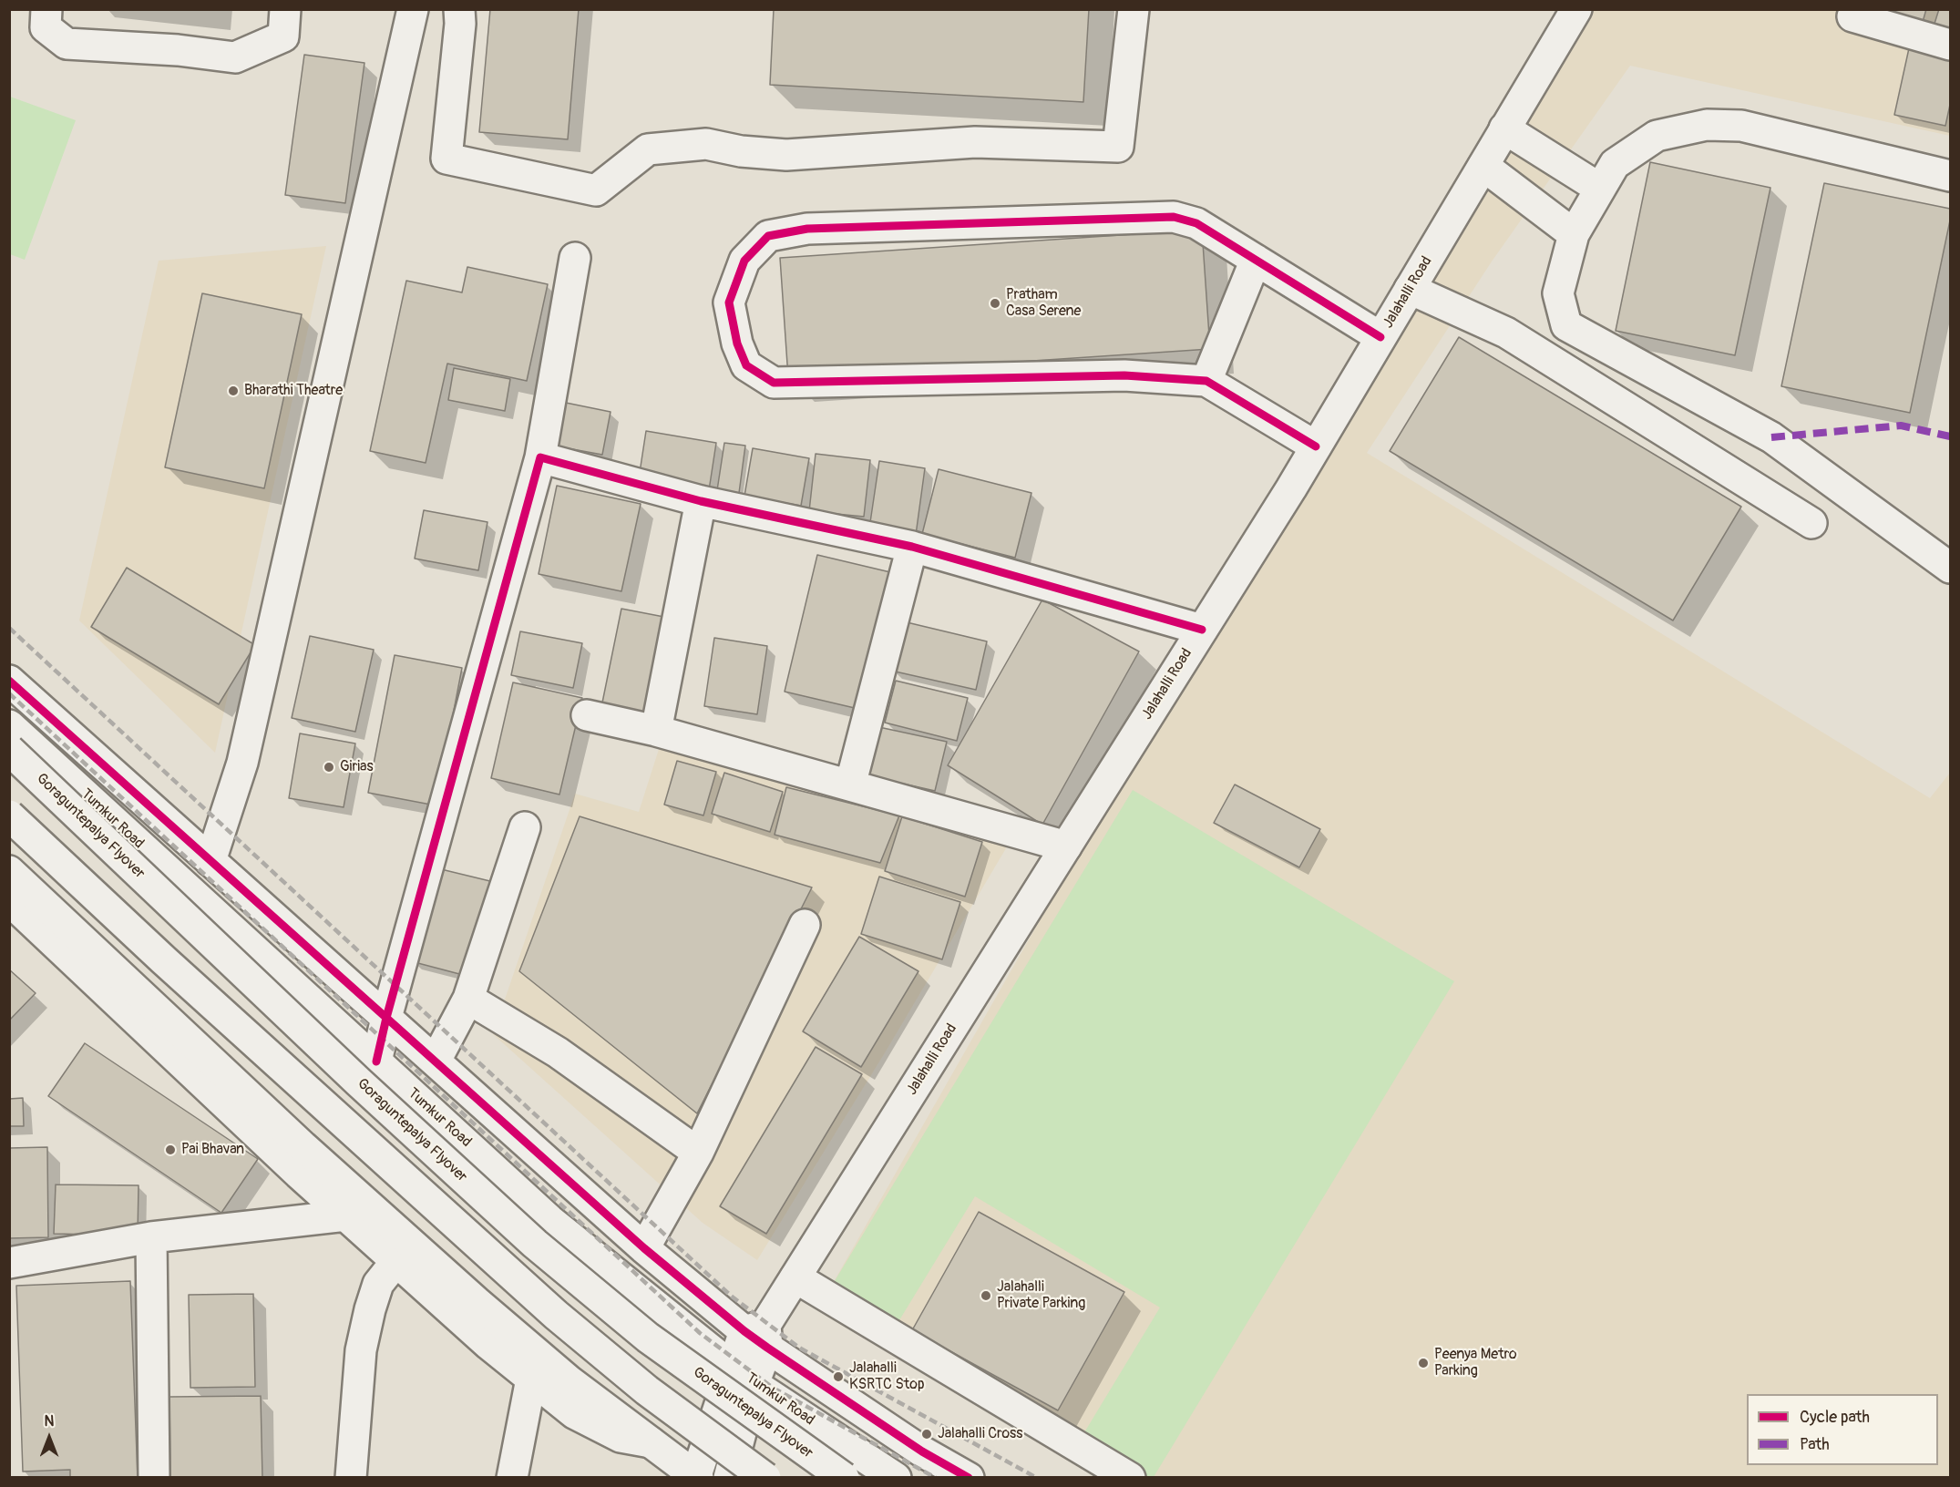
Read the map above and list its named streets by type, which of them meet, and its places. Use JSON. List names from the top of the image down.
{
  "streets": {
    "main road": ["Jalahalli Road", "Tumkur Road", "Goraguntepalya Flyover"]
  },
  "crossings": [
    ["Jalahalli Road", "Tumkur Road"]
  ],
  "places": [
    "Pratham Casa Serene",
    "Bharathi Theatre",
    "Girias",
    "Pai Bhavan",
    "Jalahalli Private Parking",
    "Peenya Metro Parking",
    "Jalahalli KSRTC Stop",
    "Jalahalli Cross"
  ],
  "legend": ["Cycle path", "Path"],
  "north": "top"
}
